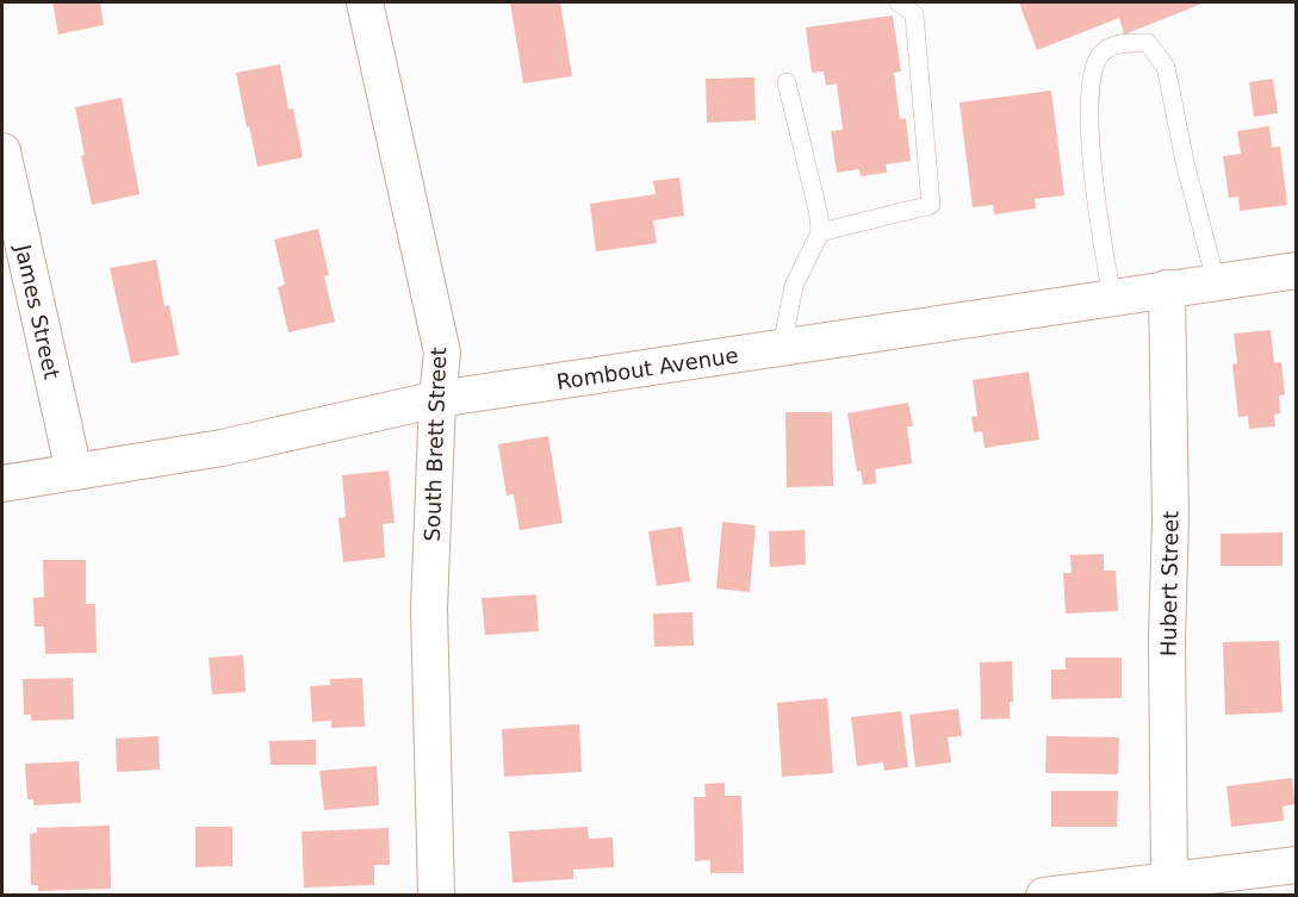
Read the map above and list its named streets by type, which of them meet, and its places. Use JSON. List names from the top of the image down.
{
  "streets": {
    "street": [
      "James Street",
      "Rombout Avenue",
      "South Brett Street",
      "Hubert Street"
    ]
  },
  "crossings": [
    ["James Street", "Rombout Avenue"],
    ["Rombout Avenue", "South Brett Street"],
    ["Rombout Avenue", "Hubert Street"]
  ]
}
